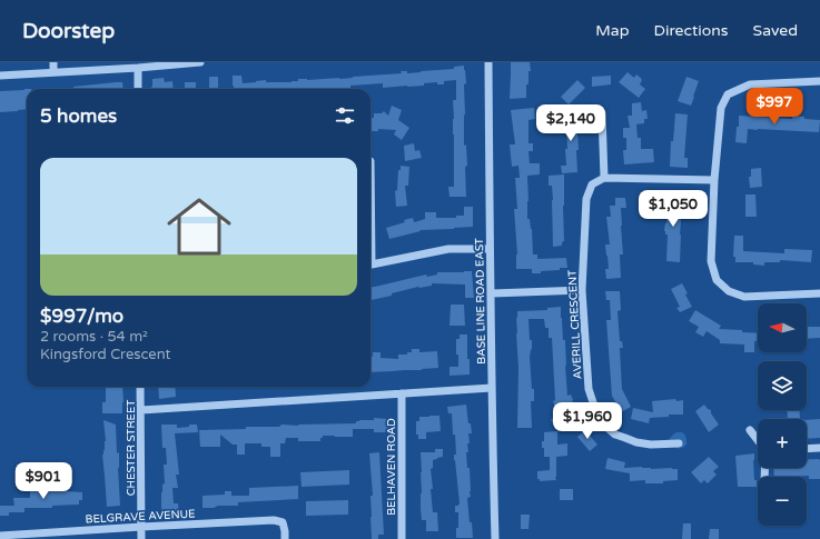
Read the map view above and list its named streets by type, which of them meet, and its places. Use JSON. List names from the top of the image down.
{
  "streets": {
    "street": [
      "BASE LINE ROAD EAST",
      "AVERILL CRESCENT",
      "CHESTER STREET",
      "BELHAVEN ROAD",
      "BELGRAVE AVENUE"
    ]
  },
  "crossings": [
    ["CHESTER STREET", "BELGRAVE AVENUE"]
  ],
  "north": "left",
  "page": {
    "header": "Doorstep",
    "nav": ["Map", "Directions", "Saved"],
    "price": [
      "$997",
      "$2,140",
      "$1,050",
      "$1,960",
      "$901"
    ],
    "heading": "5 homes",
    "list": [
      {
        "name": "$997/mo",
        "note": "2 rooms · 54 m² · Kingsford Crescent"
      }
    ],
    "map_buttons": ["+", "−"]
  }
}
